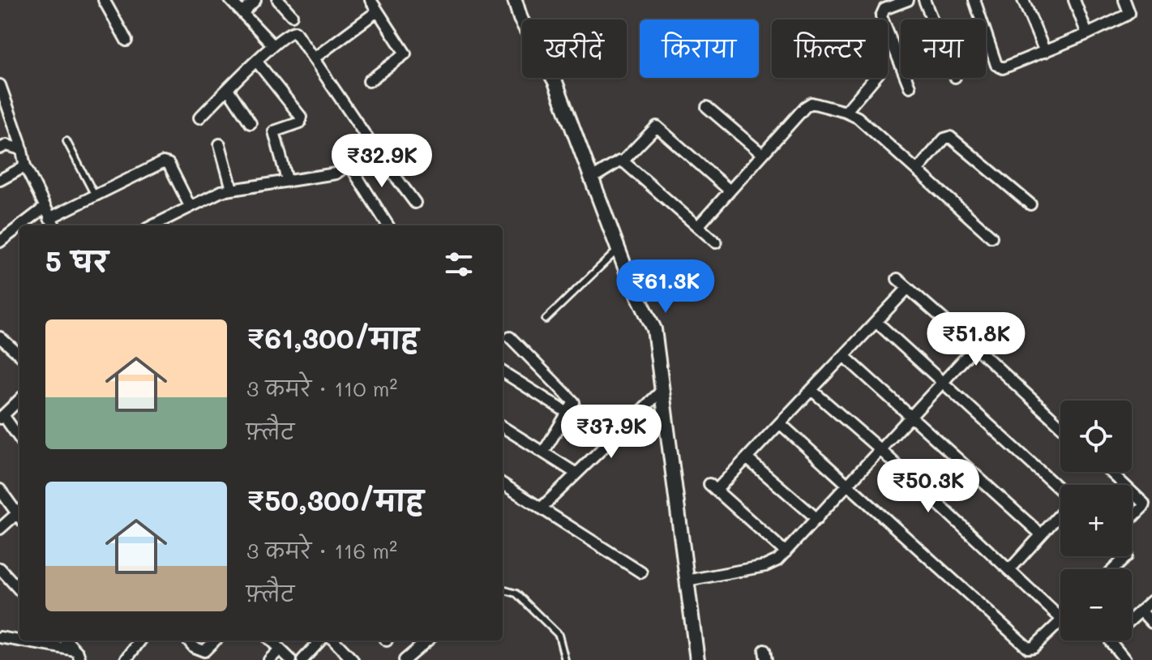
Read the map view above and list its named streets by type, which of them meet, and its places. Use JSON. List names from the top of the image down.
{
  "page": {
    "chip": [
      "खरीदें",
      "किराया",
      "फ़िल्टर",
      "नया"
    ],
    "price": [
      "₹32.9K",
      "₹61.3K",
      "₹51.8K",
      "₹37.9K",
      "₹50.3K"
    ],
    "heading": "5 घर",
    "list": [
      {
        "name": "₹61,300/माह",
        "note": "3 कमरे · 110 m² · फ़्लैट"
      },
      {
        "name": "₹50,300/माह",
        "note": "3 कमरे · 116 m² · फ़्लैट"
      }
    ],
    "map_buttons": ["+", "−"]
  }
}
